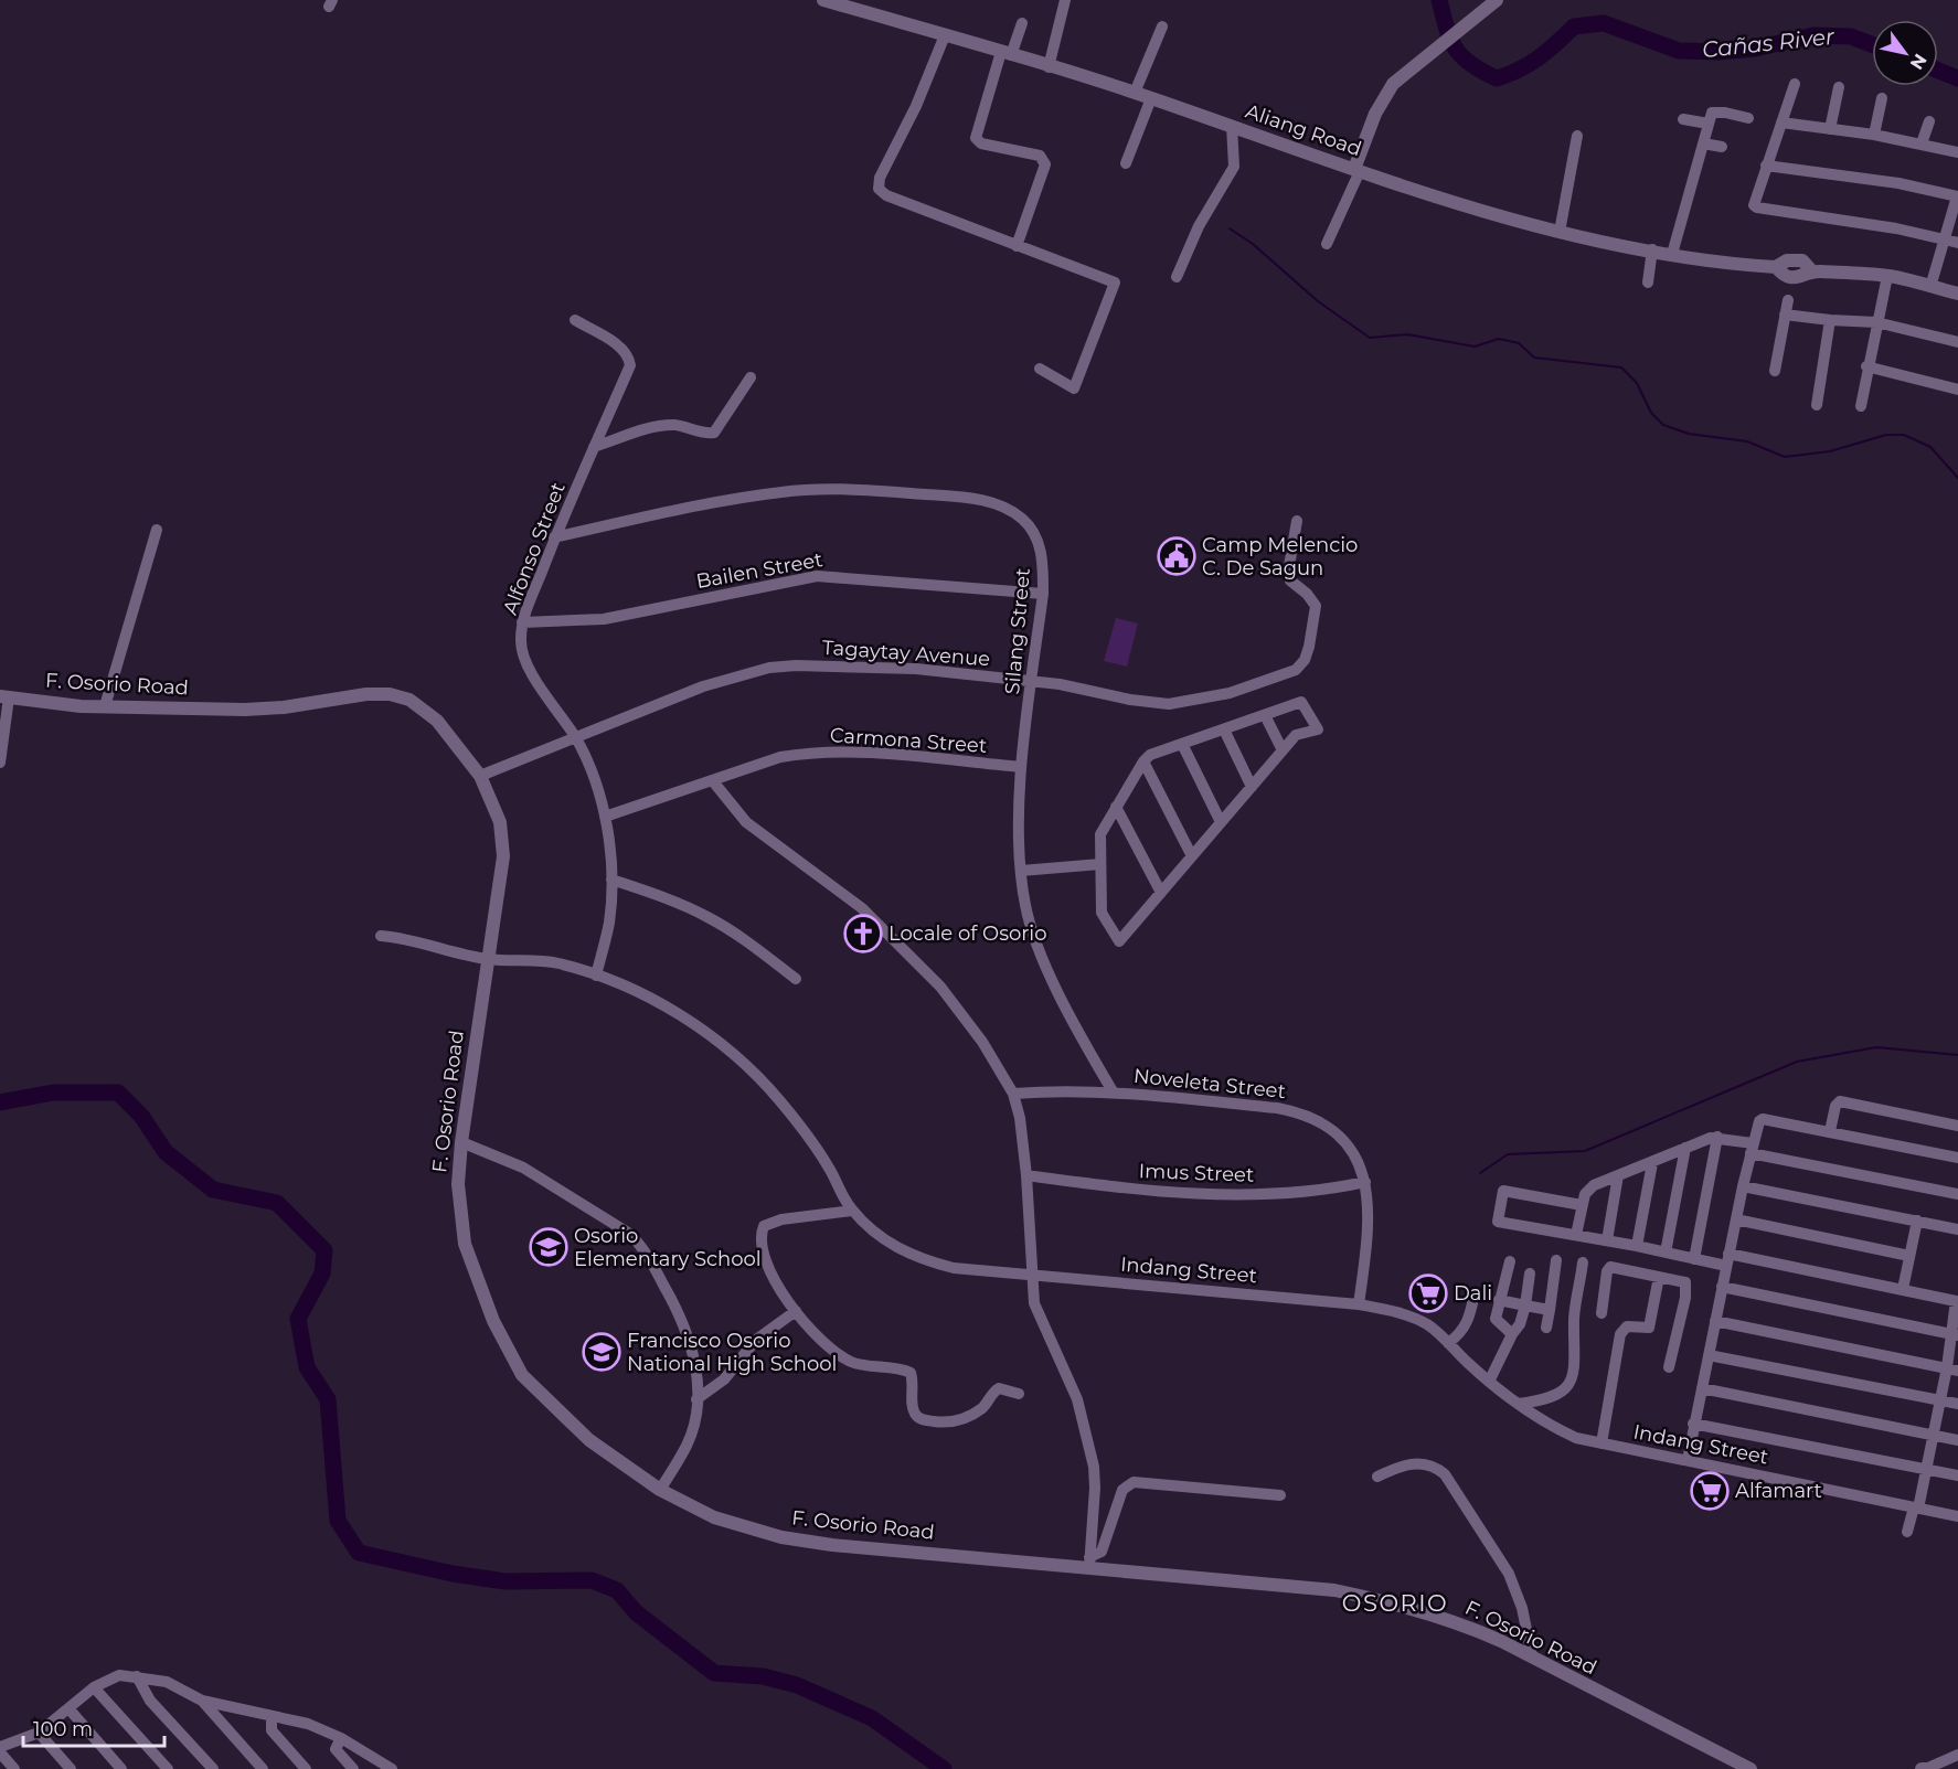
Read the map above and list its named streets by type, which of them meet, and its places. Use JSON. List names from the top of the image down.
{
  "streets": {
    "street": [
      "Aliang Road",
      "Alfonso Street",
      "Bailen Street",
      "Silang Street",
      "Tagaytay Avenue",
      "F. Osorio Road",
      "Carmona Street",
      "Noveleta Street",
      "Imus Street",
      "Indang Street"
    ]
  },
  "crossings": [
    ["Alfonso Street", "Bailen Street"],
    ["Alfonso Street", "Silang Street"],
    ["Alfonso Street", "Tagaytay Avenue"],
    ["Alfonso Street", "Carmona Street"],
    ["Alfonso Street", "Indang Street"],
    ["Bailen Street", "Silang Street"],
    ["Silang Street", "Tagaytay Avenue"],
    ["Silang Street", "Carmona Street"],
    ["Silang Street", "Noveleta Street"],
    ["Tagaytay Avenue", "F. Osorio Road"],
    ["F. Osorio Road", "Indang Street"],
    ["Noveleta Street", "Imus Street"],
    ["Noveleta Street", "Indang Street"]
  ],
  "districts": ["OSORIO"],
  "water": ["Cañas River"],
  "places": {
    "public building": ["Camp Melencio C. De Sagun"],
    "church": ["Locale of Osorio"],
    "school or university": ["Osorio Elementary School", "Francisco Osorio National High School"],
    "supermarket": ["Dali", "Alfamart"]
  },
  "scale_bar": "100 m",
  "north": "bottom right"
}
